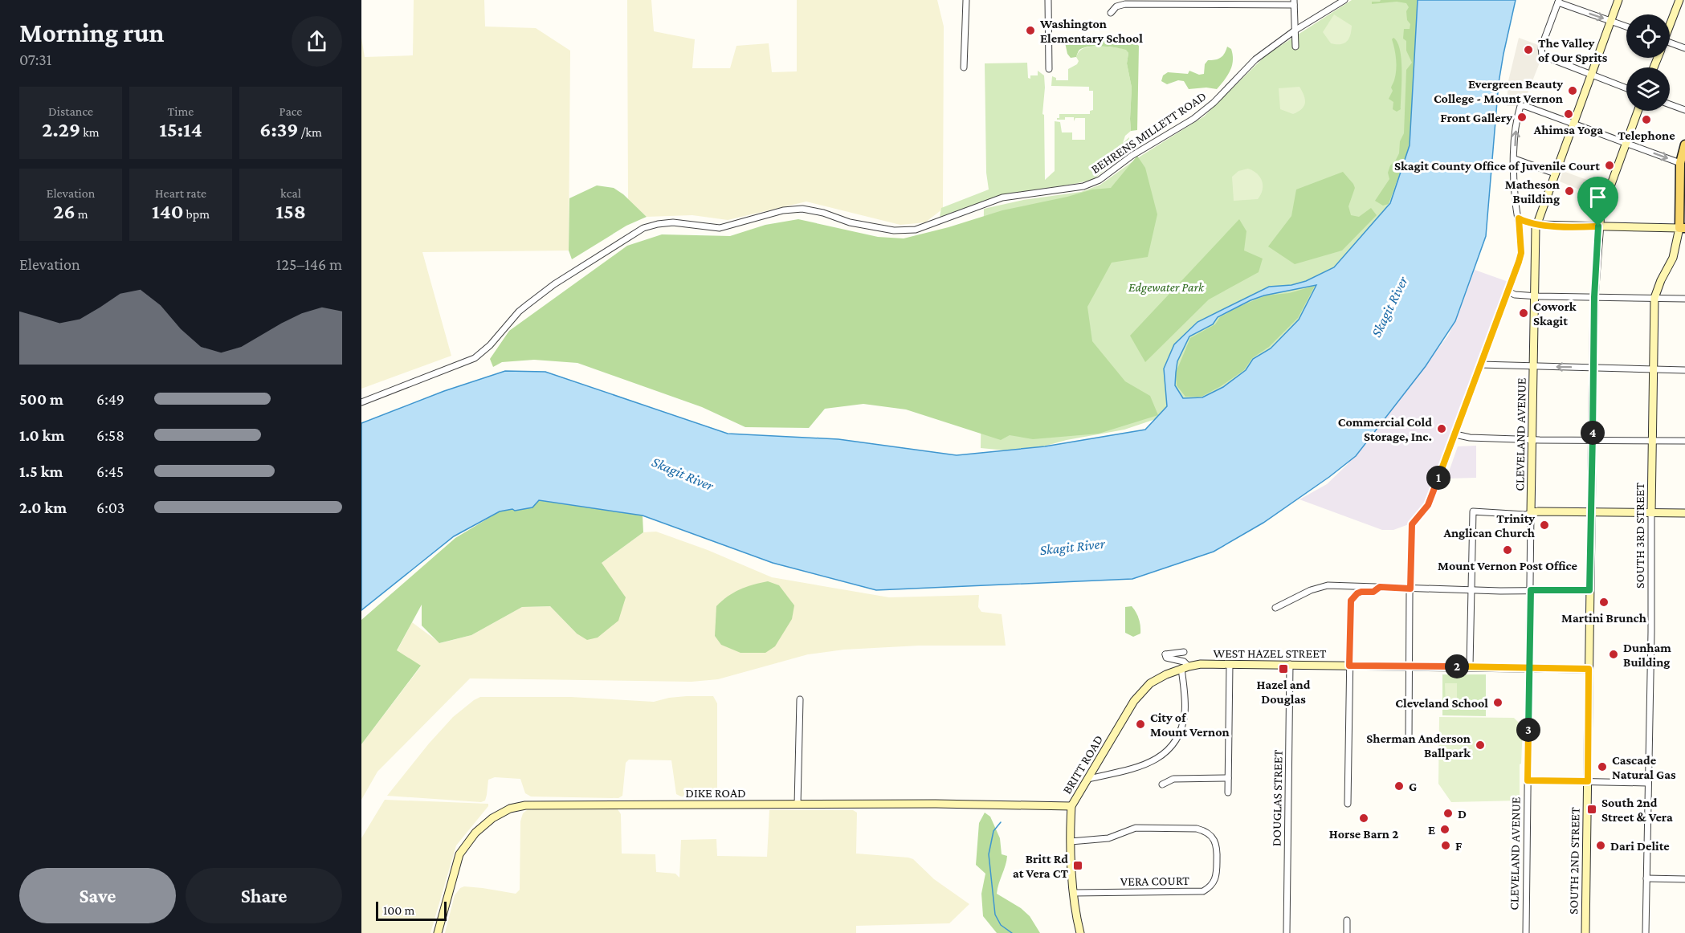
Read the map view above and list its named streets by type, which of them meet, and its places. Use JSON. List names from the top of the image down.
{
  "streets": {
    "main road": ["SOUTH 3RD STREET"],
    "street": [
      "BEHRENS MILLETT ROAD",
      "CLEVELAND AVENUE",
      "WEST HAZEL STREET",
      "BRITT ROAD",
      "DIKE ROAD",
      "DOUGLAS STREET",
      "SOUTH 2ND STREET",
      "VERA COURT"
    ]
  },
  "crossings": [
    ["CLEVELAND AVENUE", "WEST HAZEL STREET"],
    ["WEST HAZEL STREET", "BRITT ROAD"],
    ["WEST HAZEL STREET", "DOUGLAS STREET"],
    ["WEST HAZEL STREET", "SOUTH 2ND STREET"],
    ["BRITT ROAD", "DIKE ROAD"],
    ["BRITT ROAD", "VERA COURT"]
  ],
  "water": ["Skagit River"],
  "parks": ["Edgewater Park"],
  "places": {
    "other": [
      "Washington Elementary School",
      "The Valley of Our Sprits",
      "Evergreen Beauty College - Mount Vernon",
      "Ahimsa Yoga",
      "Front Gallery",
      "Telephone",
      "Skagit County Office of Juvenile Court",
      "Matheson Building",
      "Cowork Skagit",
      "Commercial Cold Storage, Inc.",
      "Trinity Anglican Church",
      "Mount Vernon Post Office",
      "Martini Brunch",
      "Dunham Building",
      "Cleveland School",
      "City of Mount Vernon",
      "Sherman Anderson Ballpark",
      "Cascade Natural Gas",
      "G",
      "D",
      "Horse Barn 2",
      "E",
      "F",
      "Dari Delite"
    ],
    "transit": ["Hazel and Douglas", "South 2nd Street & Vera", "Britt Rd at Vera CT"]
  },
  "scale_bar": "100 m",
  "page": {
    "heading": ["Morning run", "07:31"],
    "stats": [
      ["Distance", "2.29 km"],
      ["Time", "15:14"],
      ["Pace", "6:39 /km"],
      ["Elevation", "26 m"],
      ["Heart rate", "140 bpm"],
      ["kcal", "158"]
    ],
    "chart": ["Elevation", "125–146 m"],
    "list": [
      {
        "name": "500 m",
        "note": "6:49"
      },
      {
        "name": "1.0 km",
        "note": "6:58"
      },
      {
        "name": "1.5 km",
        "note": "6:45"
      },
      {
        "name": "2.0 km",
        "note": "6:03"
      }
    ],
    "pins": [
      "4",
      "1",
      "2",
      "3"
    ],
    "buttons": ["Save", "Share"],
    "scale": "100 m"
  }
}
